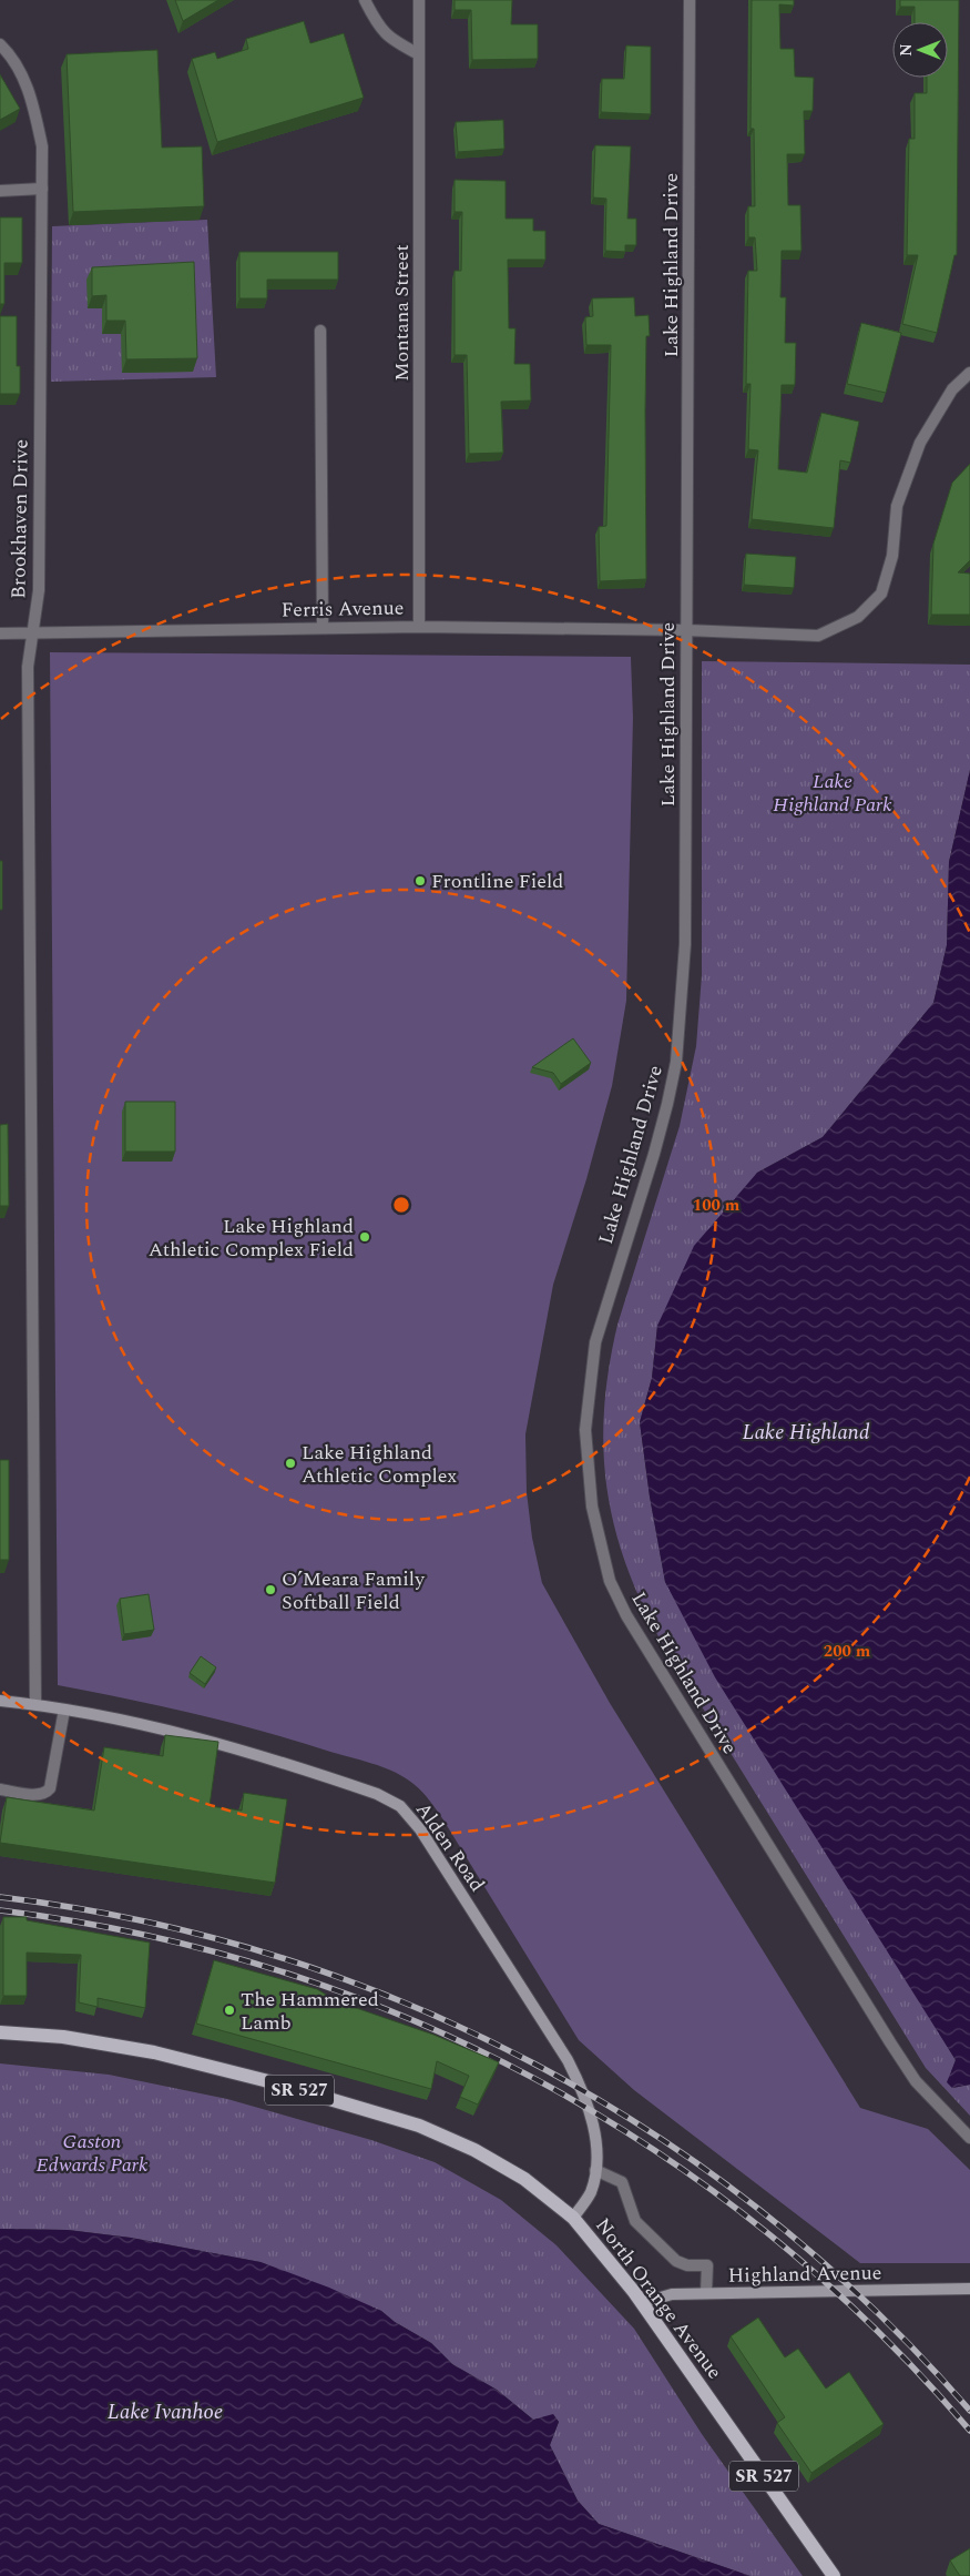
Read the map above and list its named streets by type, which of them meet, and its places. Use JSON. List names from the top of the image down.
{
  "streets": {
    "main road": ["SR 527", "North Orange Avenue"],
    "street": [
      "Lake Highland Drive",
      "Montana Street",
      "Brookhaven Drive",
      "Ferris Avenue",
      "Alden Road",
      "Highland Avenue"
    ]
  },
  "crossings": [
    ["Lake Highland Drive", "Ferris Avenue"],
    ["Montana Street", "Ferris Avenue"],
    ["Brookhaven Drive", "Ferris Avenue"],
    ["Brookhaven Drive", "Alden Road"],
    ["Alden Road", "North Orange Avenue"],
    ["Highland Avenue", "North Orange Avenue"]
  ],
  "water": ["Lake Highland", "Lake Ivanhoe"],
  "parks": ["Lake Highland Park", "Gaston Edwards Park"],
  "places": [
    "Frontline Field",
    "Lake Highland Athletic Complex Field",
    "Lake Highland Athletic Complex",
    "O’Meara Family Softball Field",
    "The Hammered Lamb"
  ],
  "north": "left",
  "rings": ["100 m", "200 m"]
}
